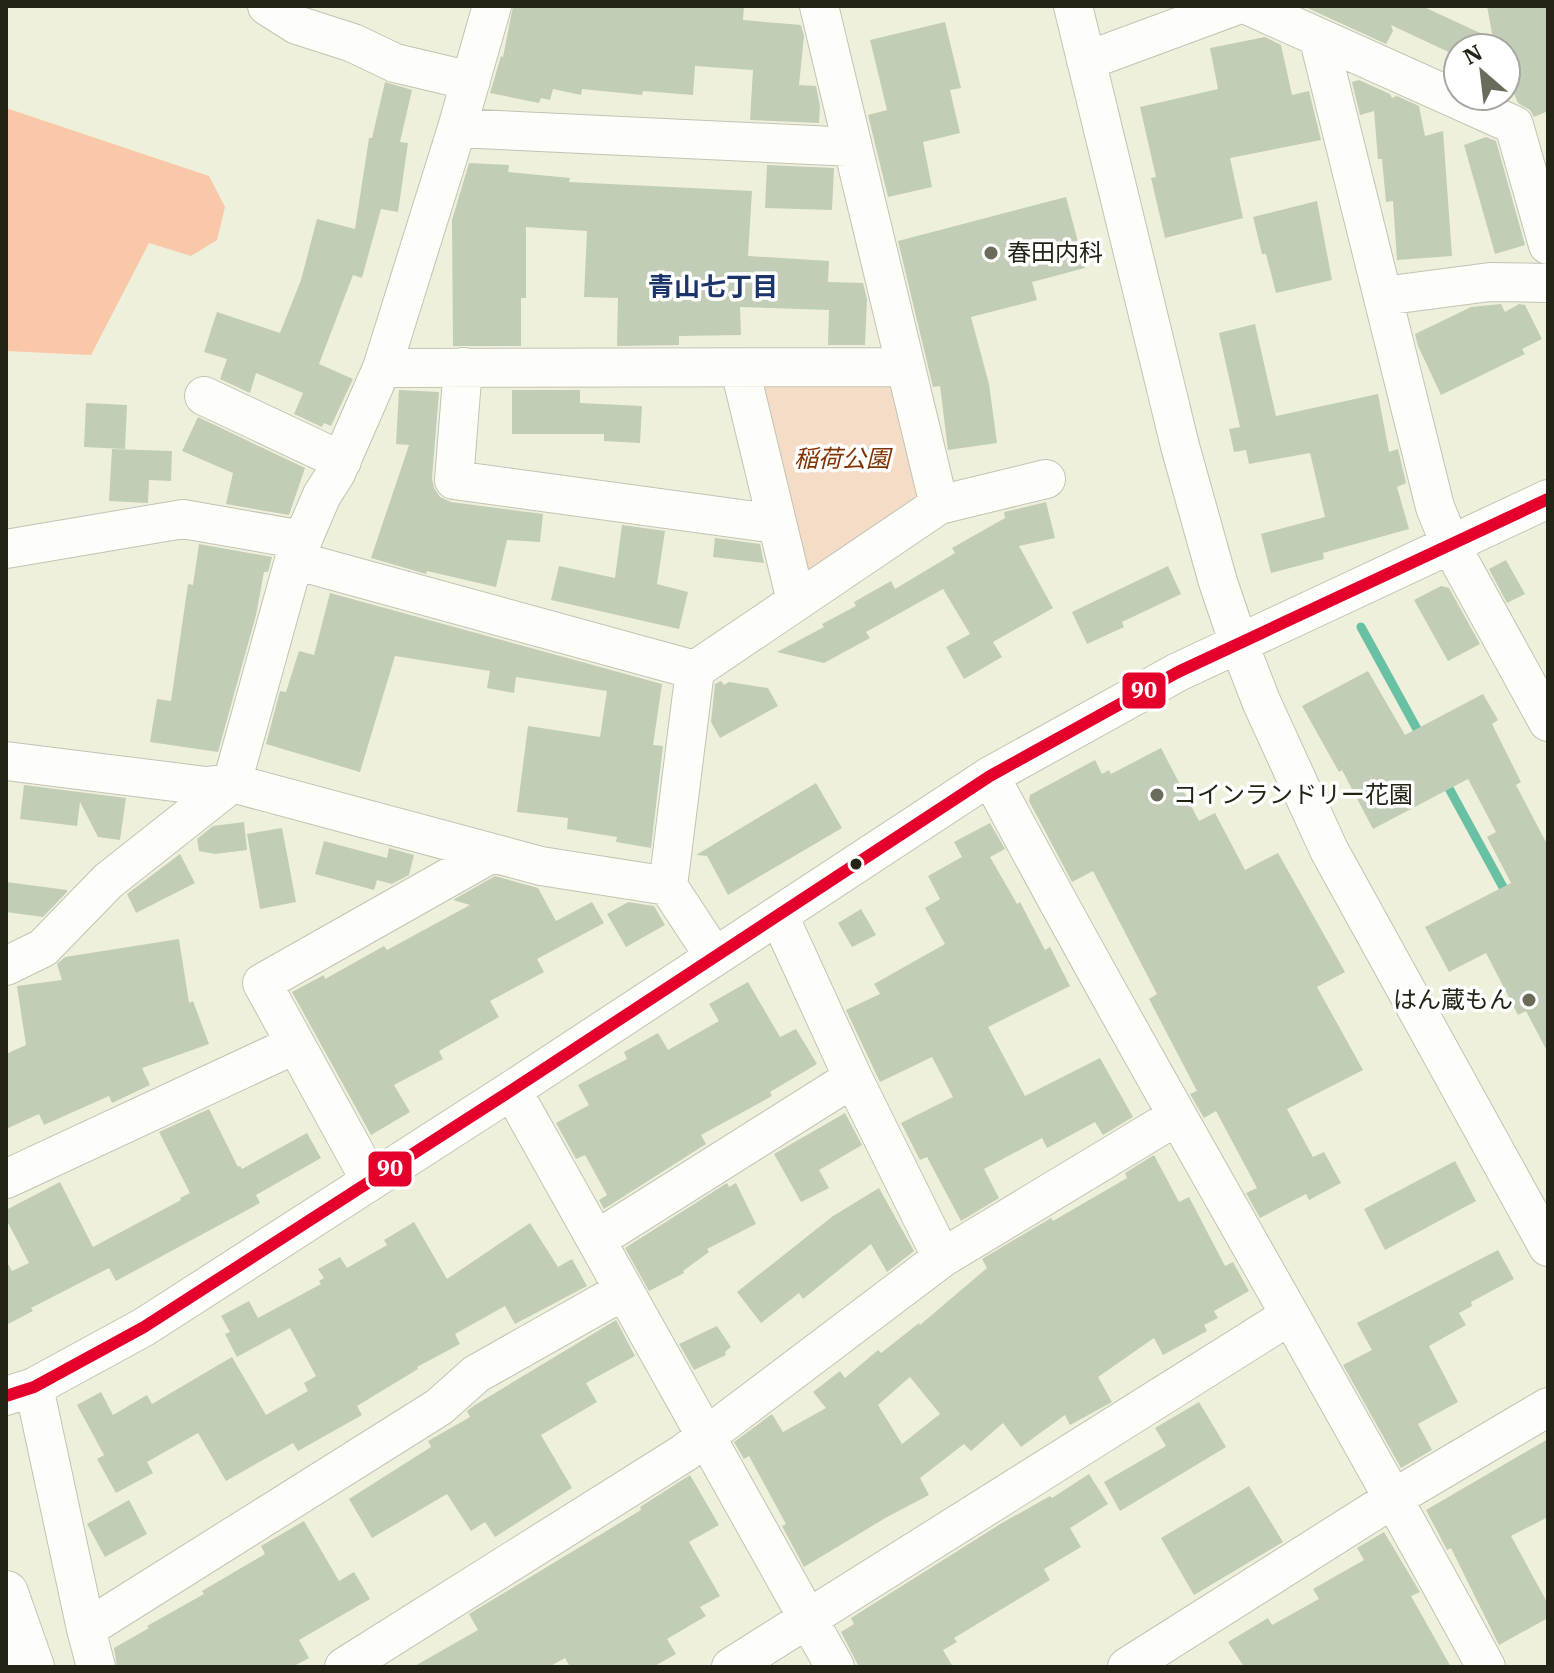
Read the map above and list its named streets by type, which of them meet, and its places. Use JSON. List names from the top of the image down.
{
  "districts": ["青山七丁目"],
  "parks": ["稲荷公園"],
  "places": ["春田内科", "コインランドリー花園", "はん蔵もん"],
  "lines": ["transit line 90"],
  "north": "top left"
}
